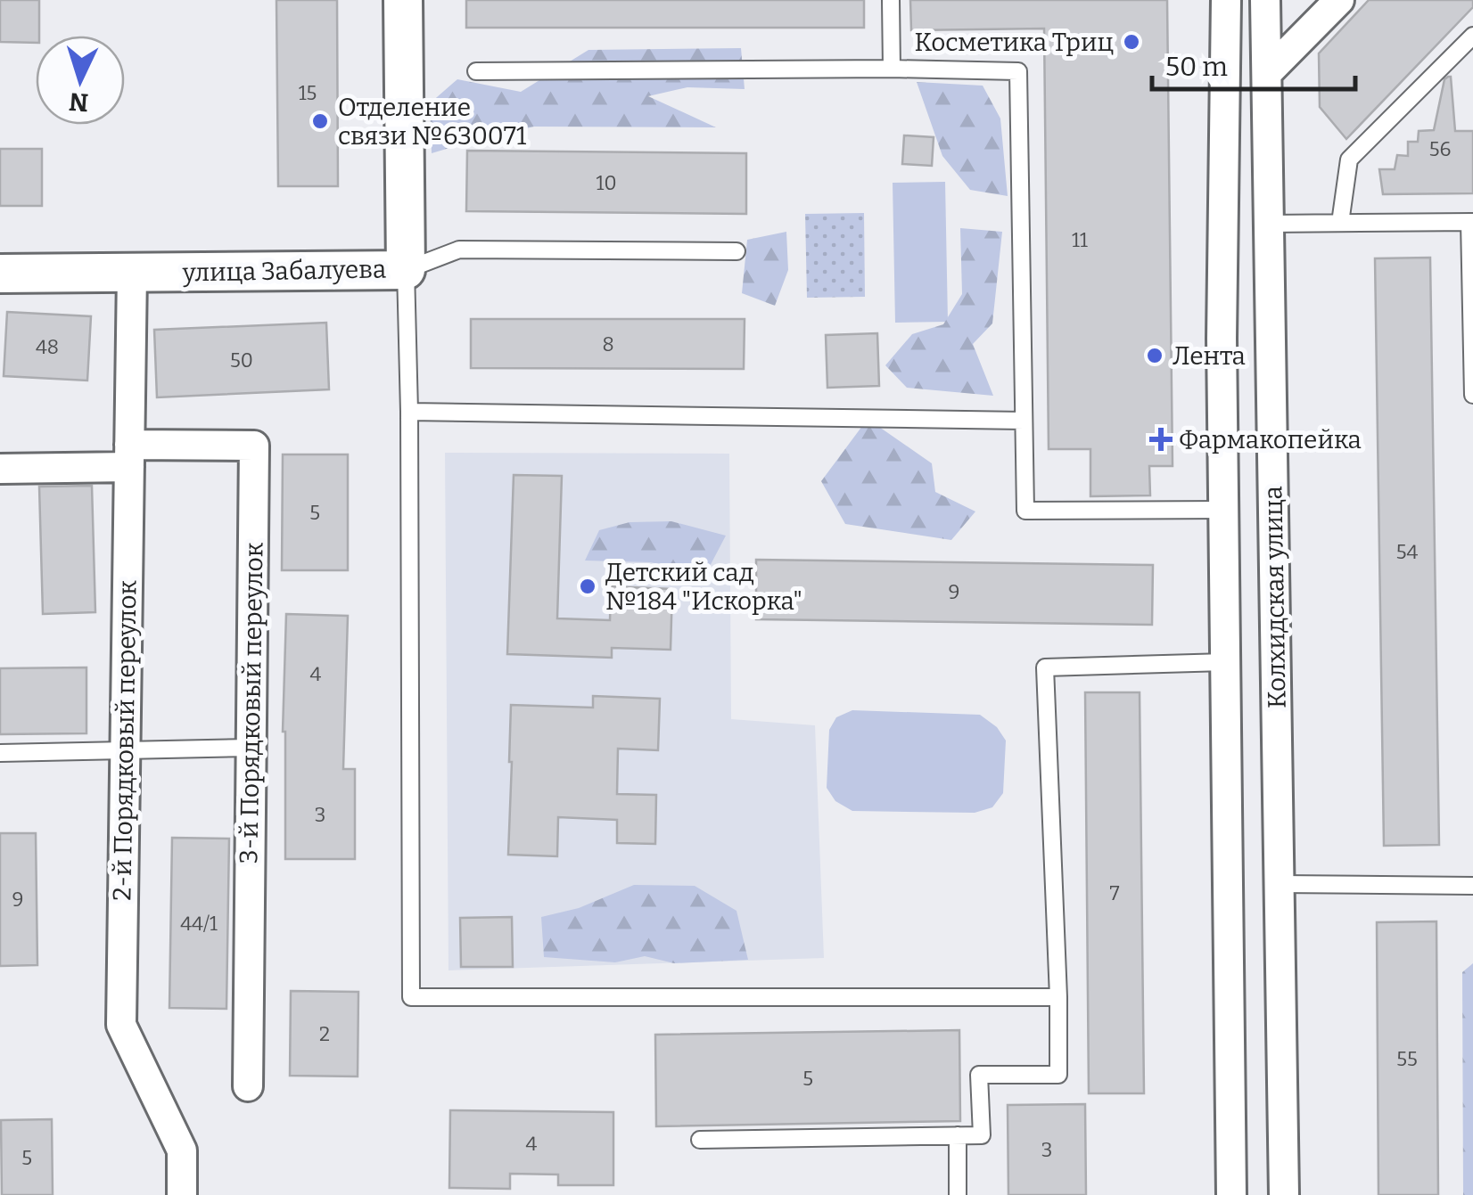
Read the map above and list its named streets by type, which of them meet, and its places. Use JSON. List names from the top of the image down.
{
  "streets": {
    "street": [
      "улица Забалуева",
      "Колхидская улица",
      "3-й Порядковый переулок",
      "2-й Порядковый переулок"
    ]
  },
  "crossings": [
    ["улица Забалуева", "2-й Порядковый переулок"],
    ["3-й Порядковый переулок", "2-й Порядковый переулок"]
  ],
  "places": {
    "other": [
      "Косметика Триц",
      "Отделение связи №630071",
      "Лента",
      "Детский сад №184 \"Искорка\""
    ],
    "health": ["Фармакопейка"]
  },
  "house_numbers": [
    "15",
    "56",
    "10",
    "11",
    "8",
    "48",
    "50",
    "5",
    "54",
    "9",
    "4",
    "3",
    "7",
    "9",
    "44/1",
    "2",
    "55",
    "5",
    "4",
    "3",
    "5"
  ],
  "scale_bar": "50 m",
  "north": "bottom"
}
